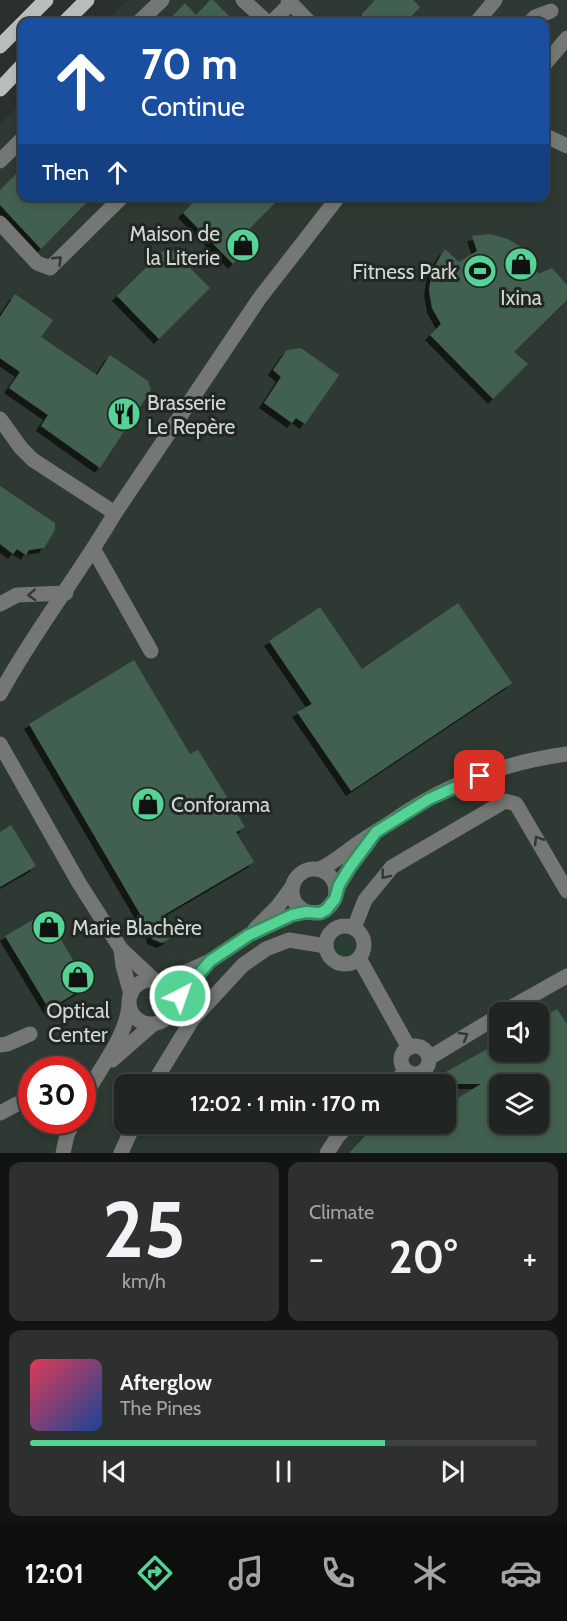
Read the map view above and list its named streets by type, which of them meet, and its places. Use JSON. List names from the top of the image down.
{
  "places": {
    "shop": [
      "Maison de la Literie",
      "Ixina",
      "Conforama",
      "Marie Blachère",
      "Optical Center"
    ],
    "sports": ["Fitness Park"],
    "restaurant": ["Brasserie Le Repère"]
  },
  "page": {
    "turn": ["70 m", "Continue"],
    "then": "Then",
    "limit": "30",
    "trip": "12:02 · 1 min · 170 m",
    "tile": [
      ["25", "km/h"],
      "Climate"
    ],
    "heat": ["−", "20°", "+"],
    "song": ["Afterglow", "The Pines"],
    "tabs": "12:01"
  }
}
